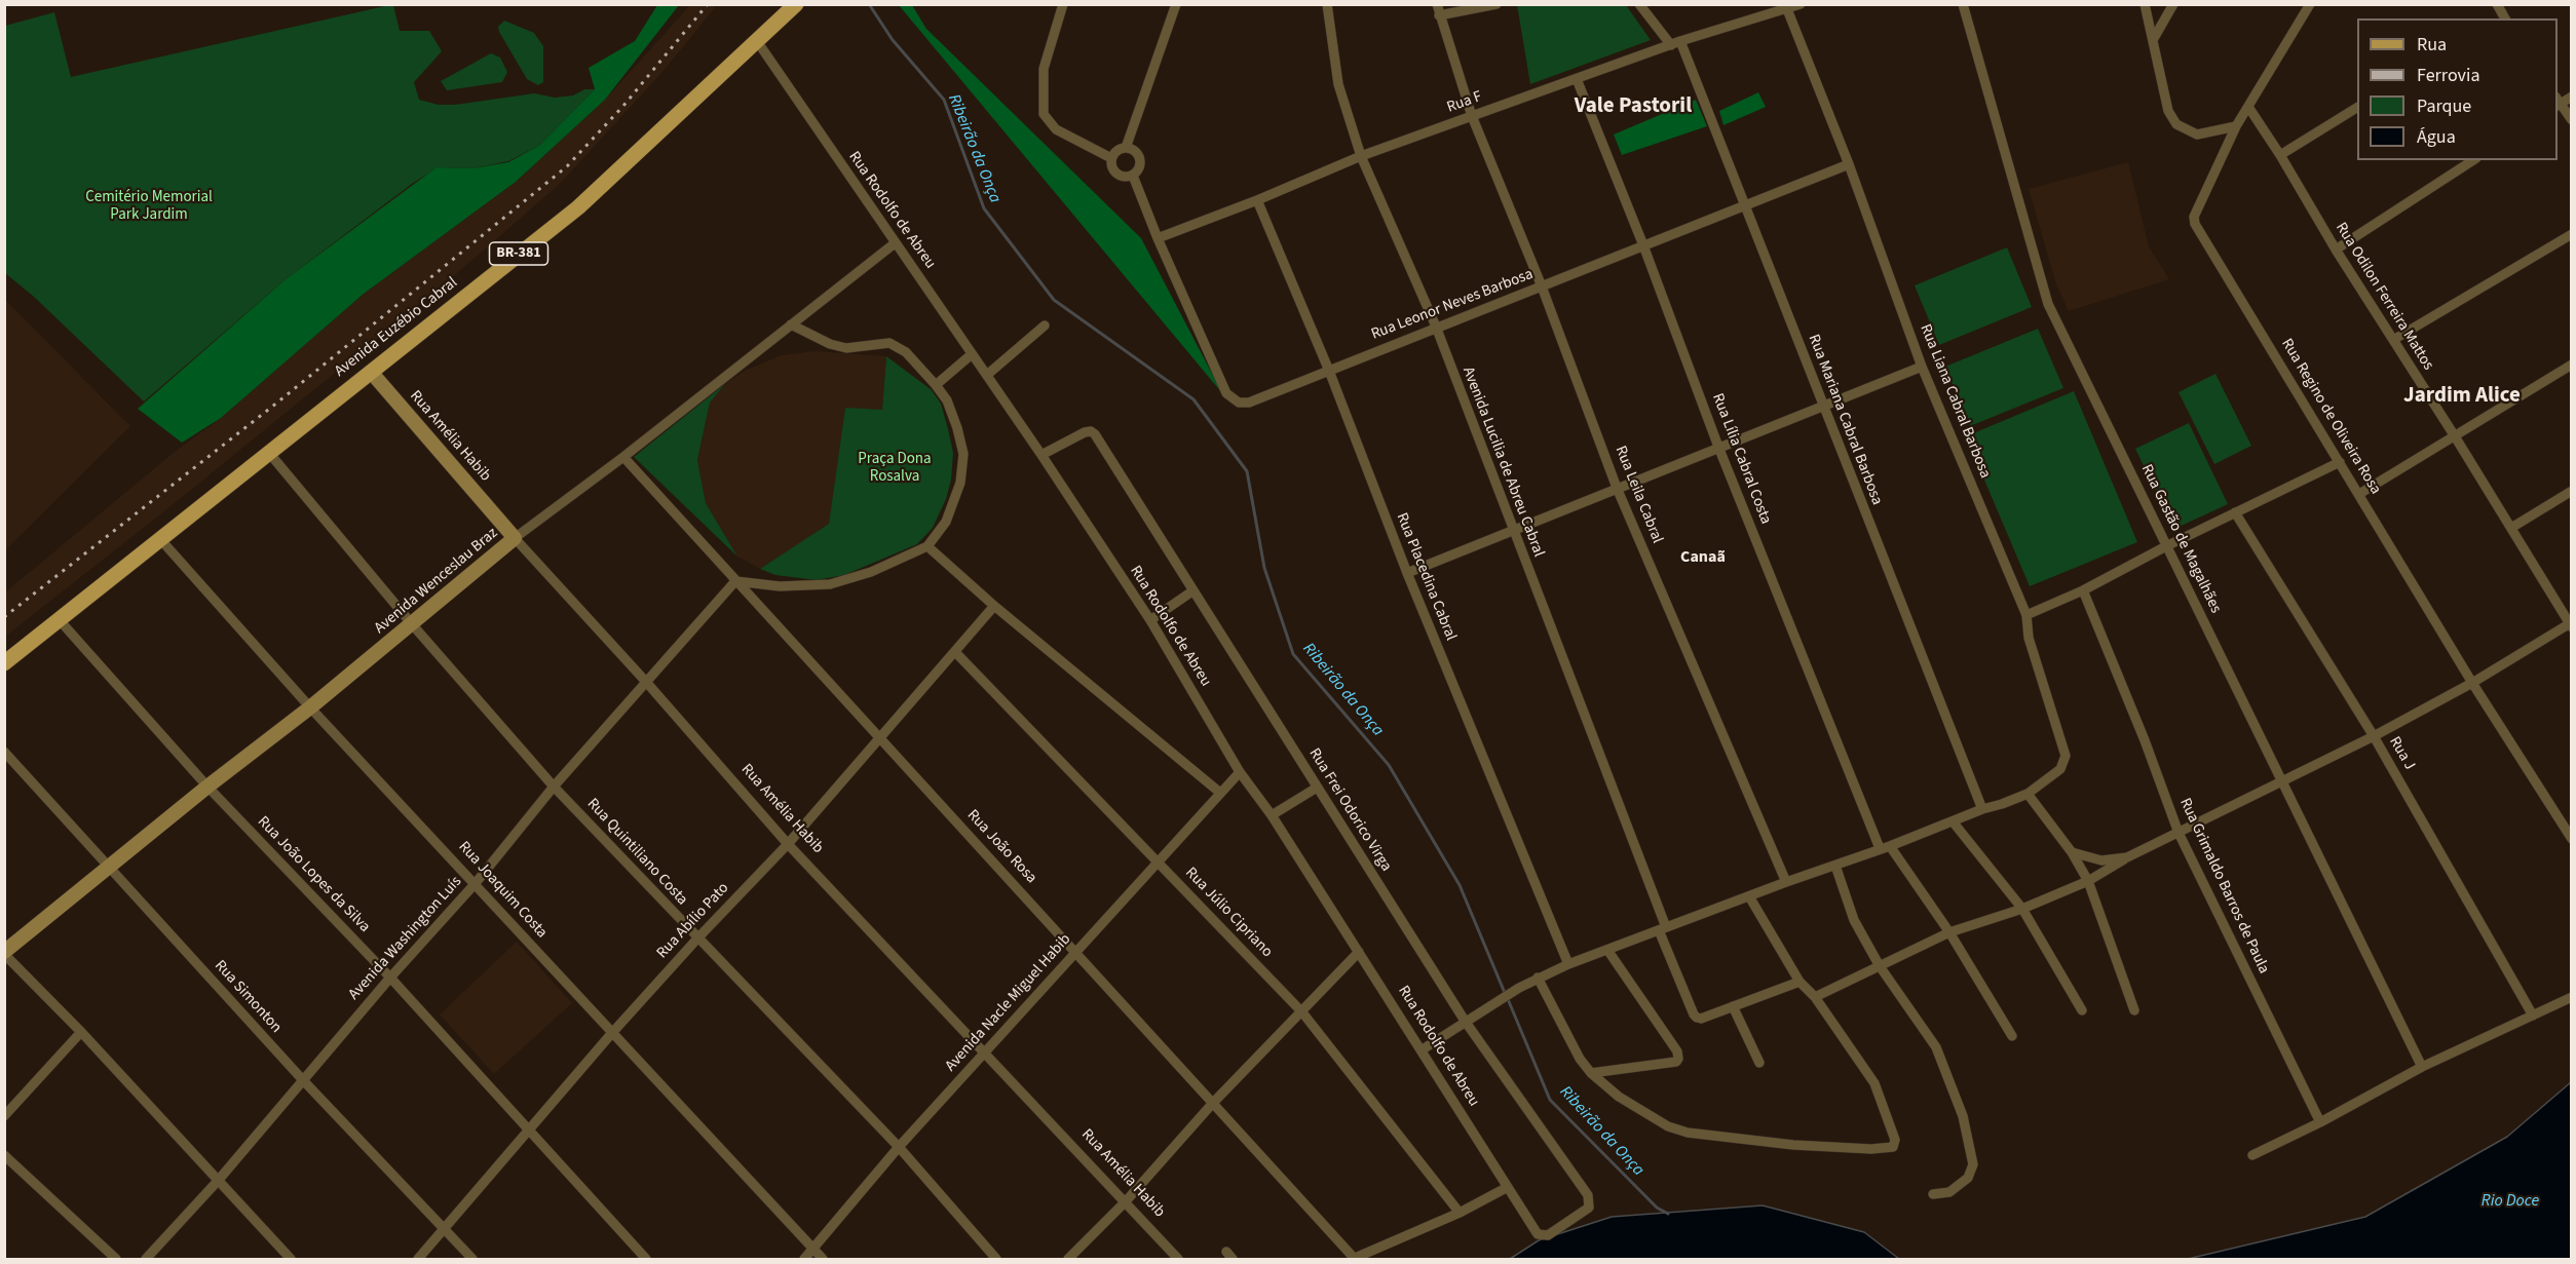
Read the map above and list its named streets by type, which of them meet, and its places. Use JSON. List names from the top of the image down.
{
  "streets": {
    "main road": ["BR-381", "Avenida Euzébio Cabral"],
    "street": [
      "Rua F",
      "Rua Rodolfo de Abreu",
      "Rua Odilon Ferreira Mattos",
      "Rua Leonor Neves Barbosa",
      "Rua Liana Cabral Barbosa",
      "Rua Regino de Oliveira Rosa",
      "Rua Mariana Cabral Barbosa",
      "Rua Amélia Habib",
      "Rua Lília Cabral Costa",
      "Avenida Lucilia de Abreu Cabral",
      "Rua Leila Cabral",
      "Rua Gastão de Magalhães",
      "Rua Placedina Cabral",
      "Avenida Wenceslau Braz",
      "Rua J",
      "Rua Frei Odorico Virga",
      "Rua João Rosa",
      "Rua Quintiliano Costa",
      "Rua João Lopes da Silva",
      "Rua Grimaldo Barros de Paula",
      "Rua Joaquim Costa",
      "Rua Júlio Cipriano",
      "Rua Abílio Pato",
      "Avenida Washington Luís",
      "Rua Simonton",
      "Avenida Nacle Miguel Habib"
    ]
  },
  "crossings": [
    ["Rua F", "Rua Leonor Neves Barbosa"],
    ["Rua F", "Rua Liana Cabral Barbosa"],
    ["Rua F", "Rua Mariana Cabral Barbosa"],
    ["Rua F", "Rua Lília Cabral Costa"],
    ["Rua F", "Avenida Lucilia de Abreu Cabral"],
    ["Rua F", "Rua Leila Cabral"],
    ["Rua F", "Rua Placedina Cabral"],
    ["Rua Rodolfo de Abreu", "Avenida Euzébio Cabral"],
    ["Rua Rodolfo de Abreu", "Rua Liana Cabral Barbosa"],
    ["Rua Rodolfo de Abreu", "Avenida Wenceslau Braz"],
    ["Rua Rodolfo de Abreu", "Rua Frei Odorico Virga"],
    ["Rua Rodolfo de Abreu", "Avenida Nacle Miguel Habib"],
    ["Rua Odilon Ferreira Mattos", "Rua Regino de Oliveira Rosa"],
    ["Rua Leonor Neves Barbosa", "Rua Liana Cabral Barbosa"],
    ["Rua Leonor Neves Barbosa", "Rua Mariana Cabral Barbosa"],
    ["Rua Leonor Neves Barbosa", "Rua Lília Cabral Costa"],
    ["Rua Leonor Neves Barbosa", "Avenida Lucilia de Abreu Cabral"],
    ["Rua Leonor Neves Barbosa", "Rua Leila Cabral"],
    ["Rua Leonor Neves Barbosa", "Rua Placedina Cabral"],
    ["Avenida Euzébio Cabral", "Rua Amélia Habib"],
    ["Avenida Euzébio Cabral", "Rua Quintiliano Costa"],
    ["Avenida Euzébio Cabral", "Rua João Lopes da Silva"],
    ["Avenida Euzébio Cabral", "Rua Joaquim Costa"],
    ["Rua Liana Cabral Barbosa", "Rua Mariana Cabral Barbosa"],
    ["Rua Liana Cabral Barbosa", "Rua Lília Cabral Costa"],
    ["Rua Liana Cabral Barbosa", "Avenida Lucilia de Abreu Cabral"],
    ["Rua Liana Cabral Barbosa", "Rua Leila Cabral"],
    ["Rua Liana Cabral Barbosa", "Rua Placedina Cabral"],
    ["Rua Liana Cabral Barbosa", "Rua Frei Odorico Virga"],
    ["Rua Amélia Habib", "Avenida Wenceslau Braz"],
    ["Rua Amélia Habib", "Rua Abílio Pato"],
    ["Rua Amélia Habib", "Avenida Washington Luís"],
    ["Rua Amélia Habib", "Avenida Nacle Miguel Habib"],
    ["Avenida Wenceslau Braz", "Rua João Rosa"],
    ["Avenida Wenceslau Braz", "Rua Quintiliano Costa"],
    ["Avenida Wenceslau Braz", "Rua João Lopes da Silva"],
    ["Avenida Wenceslau Braz", "Rua Joaquim Costa"],
    ["Avenida Wenceslau Braz", "Rua Simonton"],
    ["Rua João Rosa", "Rua Abílio Pato"],
    ["Rua João Rosa", "Avenida Washington Luís"],
    ["Rua João Rosa", "Avenida Nacle Miguel Habib"],
    ["Rua Quintiliano Costa", "Rua Abílio Pato"],
    ["Rua Quintiliano Costa", "Avenida Washington Luís"],
    ["Rua Quintiliano Costa", "Avenida Nacle Miguel Habib"],
    ["Rua João Lopes da Silva", "Rua Abílio Pato"],
    ["Rua João Lopes da Silva", "Avenida Washington Luís"],
    ["Rua Joaquim Costa", "Rua Abílio Pato"],
    ["Rua Joaquim Costa", "Avenida Washington Luís"],
    ["Rua Joaquim Costa", "Avenida Nacle Miguel Habib"],
    ["Rua Júlio Cipriano", "Rua Abílio Pato"],
    ["Rua Júlio Cipriano", "Avenida Nacle Miguel Habib"],
    ["Rua Abílio Pato", "Rua Simonton"],
    ["Avenida Washington Luís", "Rua Simonton"]
  ],
  "districts": ["Vale Pastoril", "Jardim Alice", "Canaã"],
  "water": ["Ribeirão da Onça", "Rio Doce"],
  "parks": ["Cemitério Memorial Park Jardim", "Praça Dona Rosalva"],
  "legend": [
    "Rua",
    "Ferrovia",
    "Parque",
    "Água"
  ]
}
